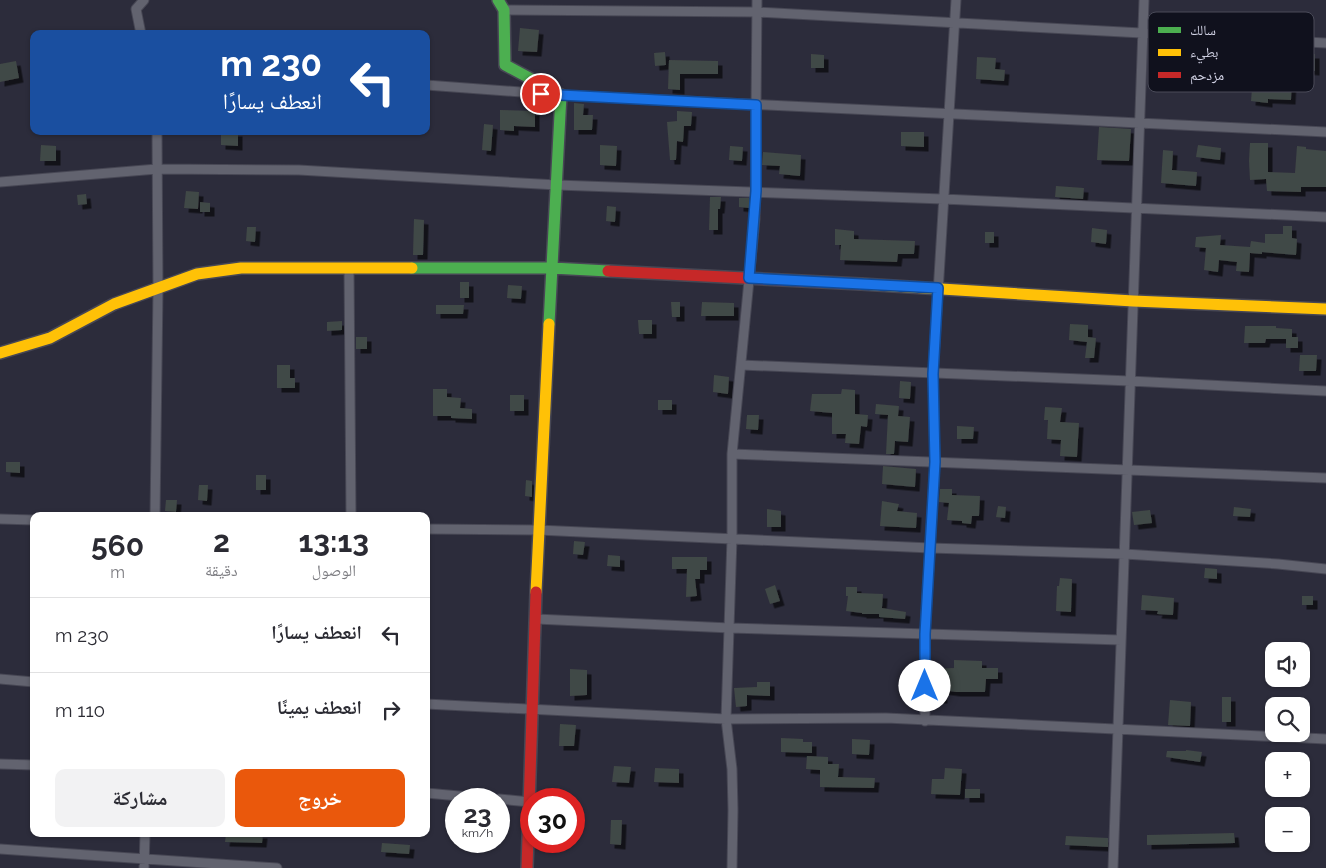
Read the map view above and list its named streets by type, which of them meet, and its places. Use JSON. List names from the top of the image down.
{
  "legend": ["سالك", "بطيء", "مزدحم"],
  "page": {
    "turn": ["230 m", "انعطف يسارًا"],
    "eta": [
      "13:13",
      "الوصول",
      "2",
      "دقيقة",
      "560",
      "m"
    ],
    "list": [
      {
        "name": "انعطف يسارًا",
        "value": "230 m"
      },
      {
        "name": "انعطف يمينًا",
        "value": "110 m"
      }
    ],
    "map_buttons": ["+", "−"],
    "buttons": ["خروج", "مشاركة"],
    "speed": "23 km/h",
    "limit": "30"
  }
}
